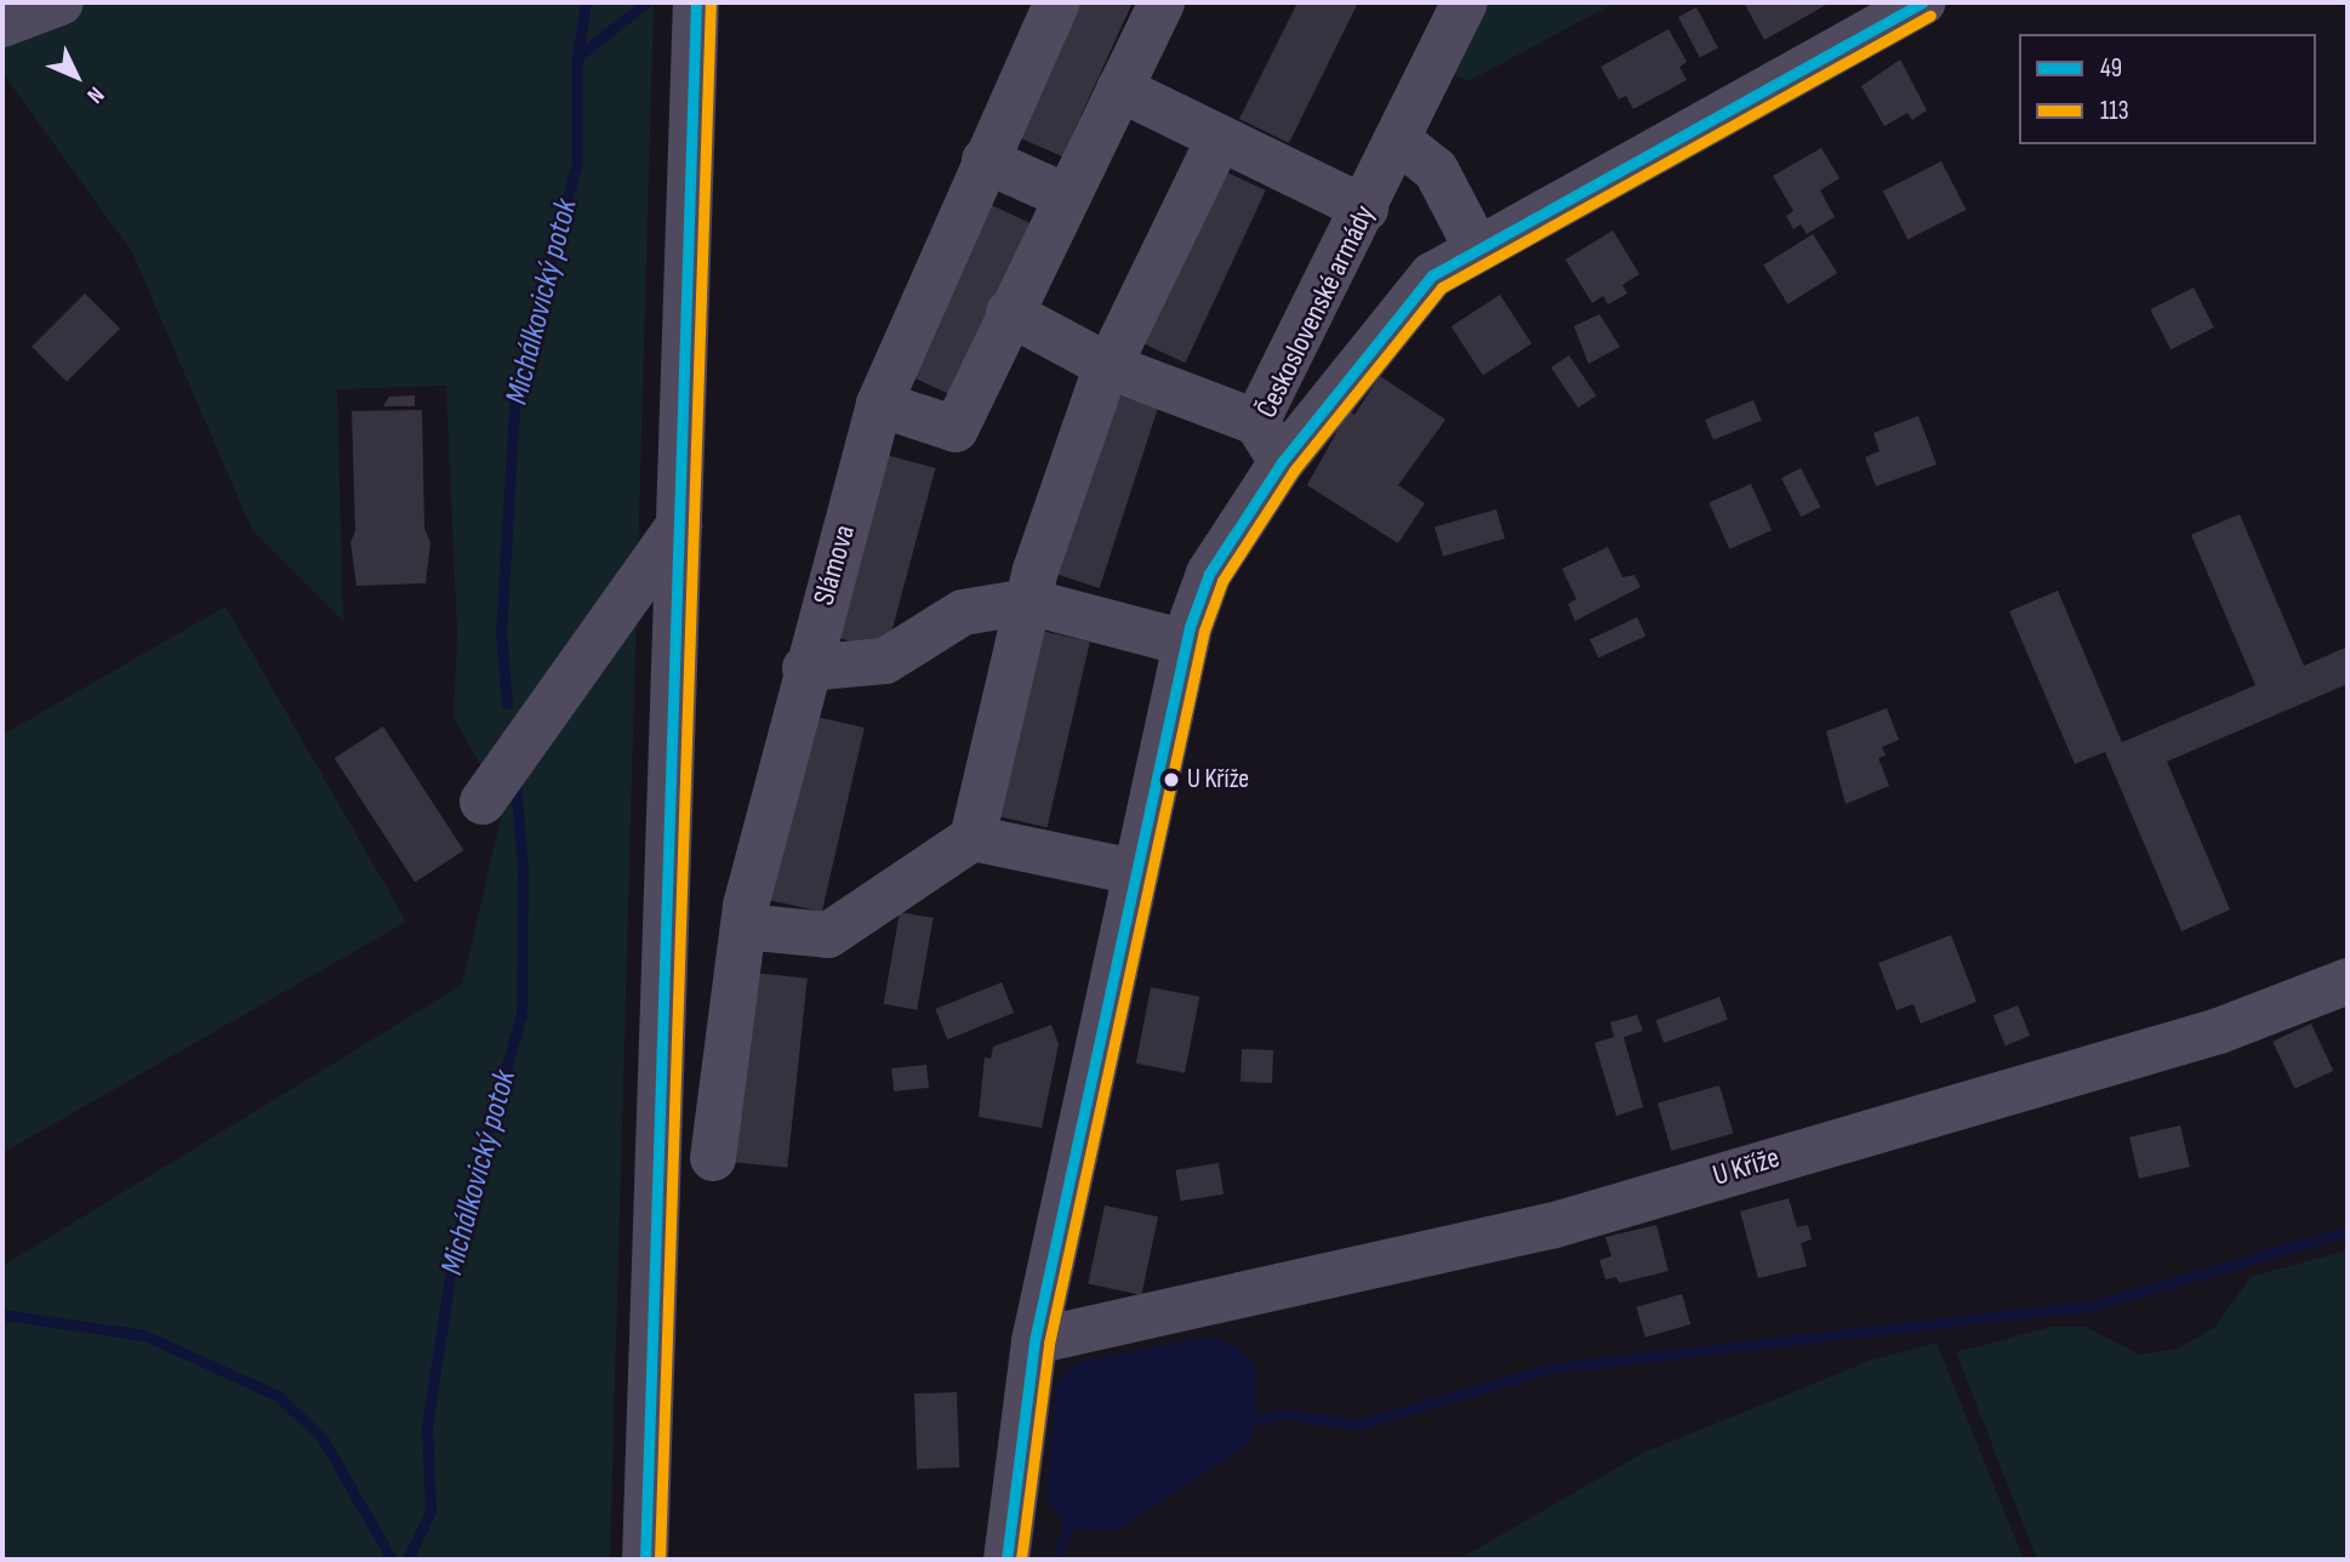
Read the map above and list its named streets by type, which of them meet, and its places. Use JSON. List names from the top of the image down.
{
  "streets": {
    "street": ["Československé armády", "Slámova", "U Kříže"]
  },
  "crossings": [
    ["Československé armády", "U Kříže"]
  ],
  "water": ["Michálkovický potok"],
  "places": ["U Kříže"],
  "lines": ["transit line 49", "transit line 113"],
  "legend": ["49", "113"],
  "north": "bottom right"
}
